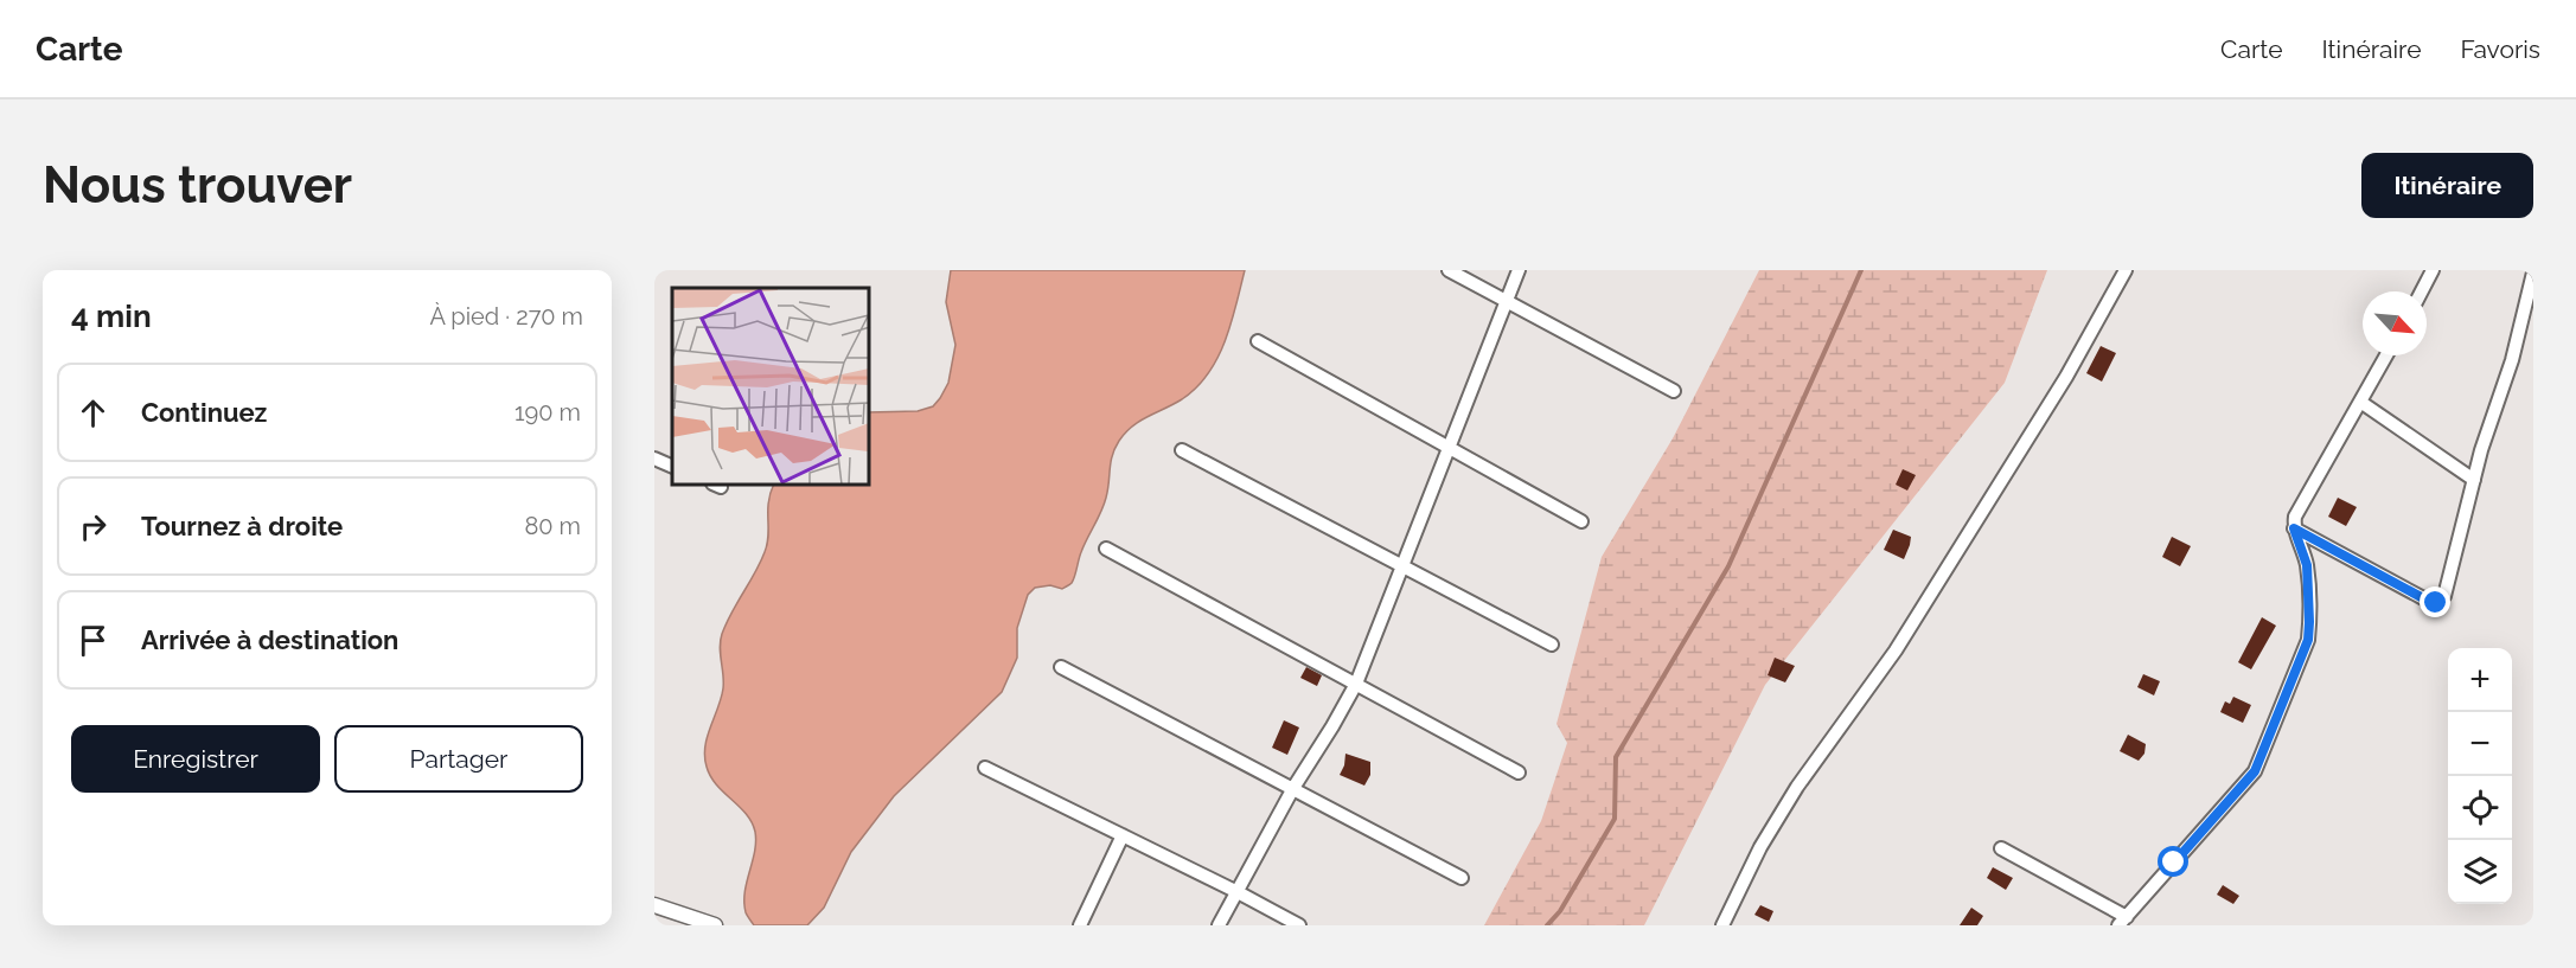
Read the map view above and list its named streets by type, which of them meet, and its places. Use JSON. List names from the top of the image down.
{
  "north": "bottom right",
  "page": {
    "header": "Carte",
    "nav": ["Carte", "Itinéraire", "Favoris"],
    "buttons": [
      "Itinéraire",
      ["Enregistrer", "Partager"]
    ],
    "title": "Nous trouver",
    "heading": ["4 min", "À pied · 270 m"],
    "list": [
      ["Continuez", "190 m"],
      ["Tournez à droite", "80 m"],
      "Arrivée à destination"
    ],
    "map_buttons": ["+", "−"]
  }
}
